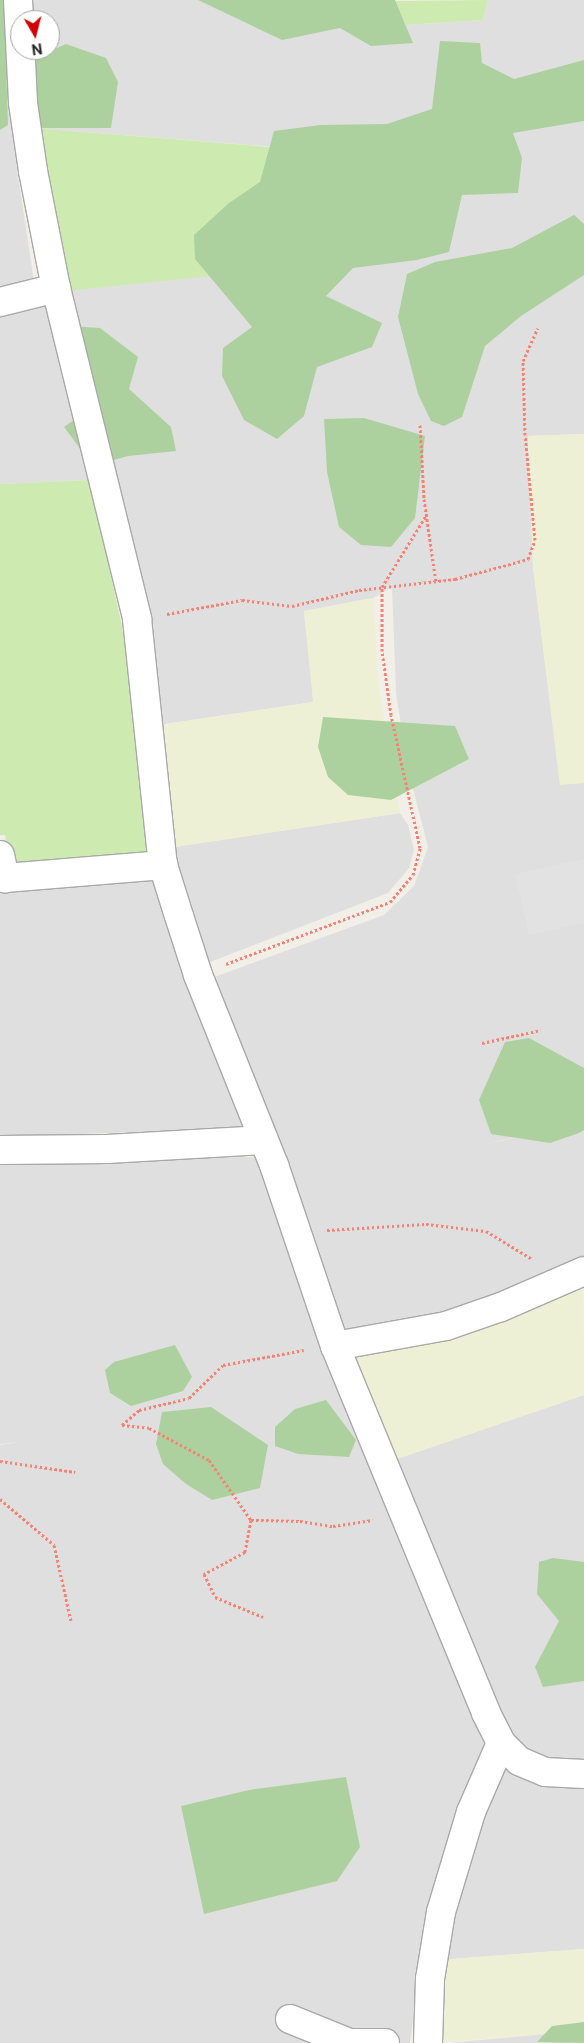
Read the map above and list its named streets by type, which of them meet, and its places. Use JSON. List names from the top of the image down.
{
  "north": "bottom"
}
